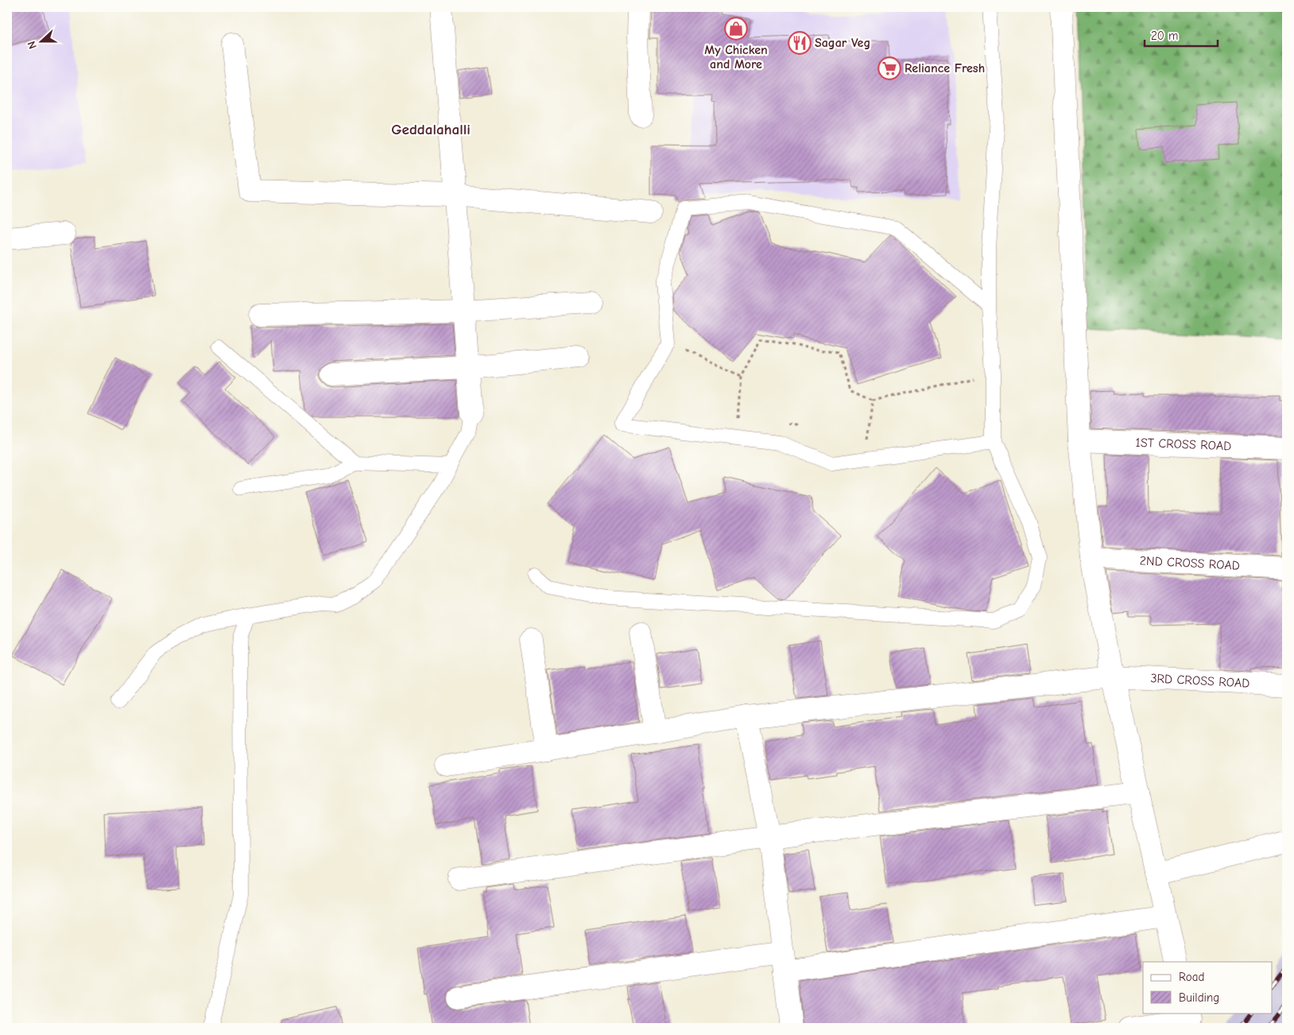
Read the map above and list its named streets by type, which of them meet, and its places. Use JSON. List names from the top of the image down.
{
  "streets": {
    "street": ["1ST CROSS ROAD", "2ND CROSS ROAD", "3RD CROSS ROAD"]
  },
  "districts": ["Geddalahalli"],
  "places": {
    "shop": ["My Chicken and More"],
    "restaurant": ["Sagar Veg"],
    "supermarket": ["Reliance Fresh"]
  },
  "legend": ["Road", "Building"],
  "scale_bar": "20 m",
  "north": "left"
}
